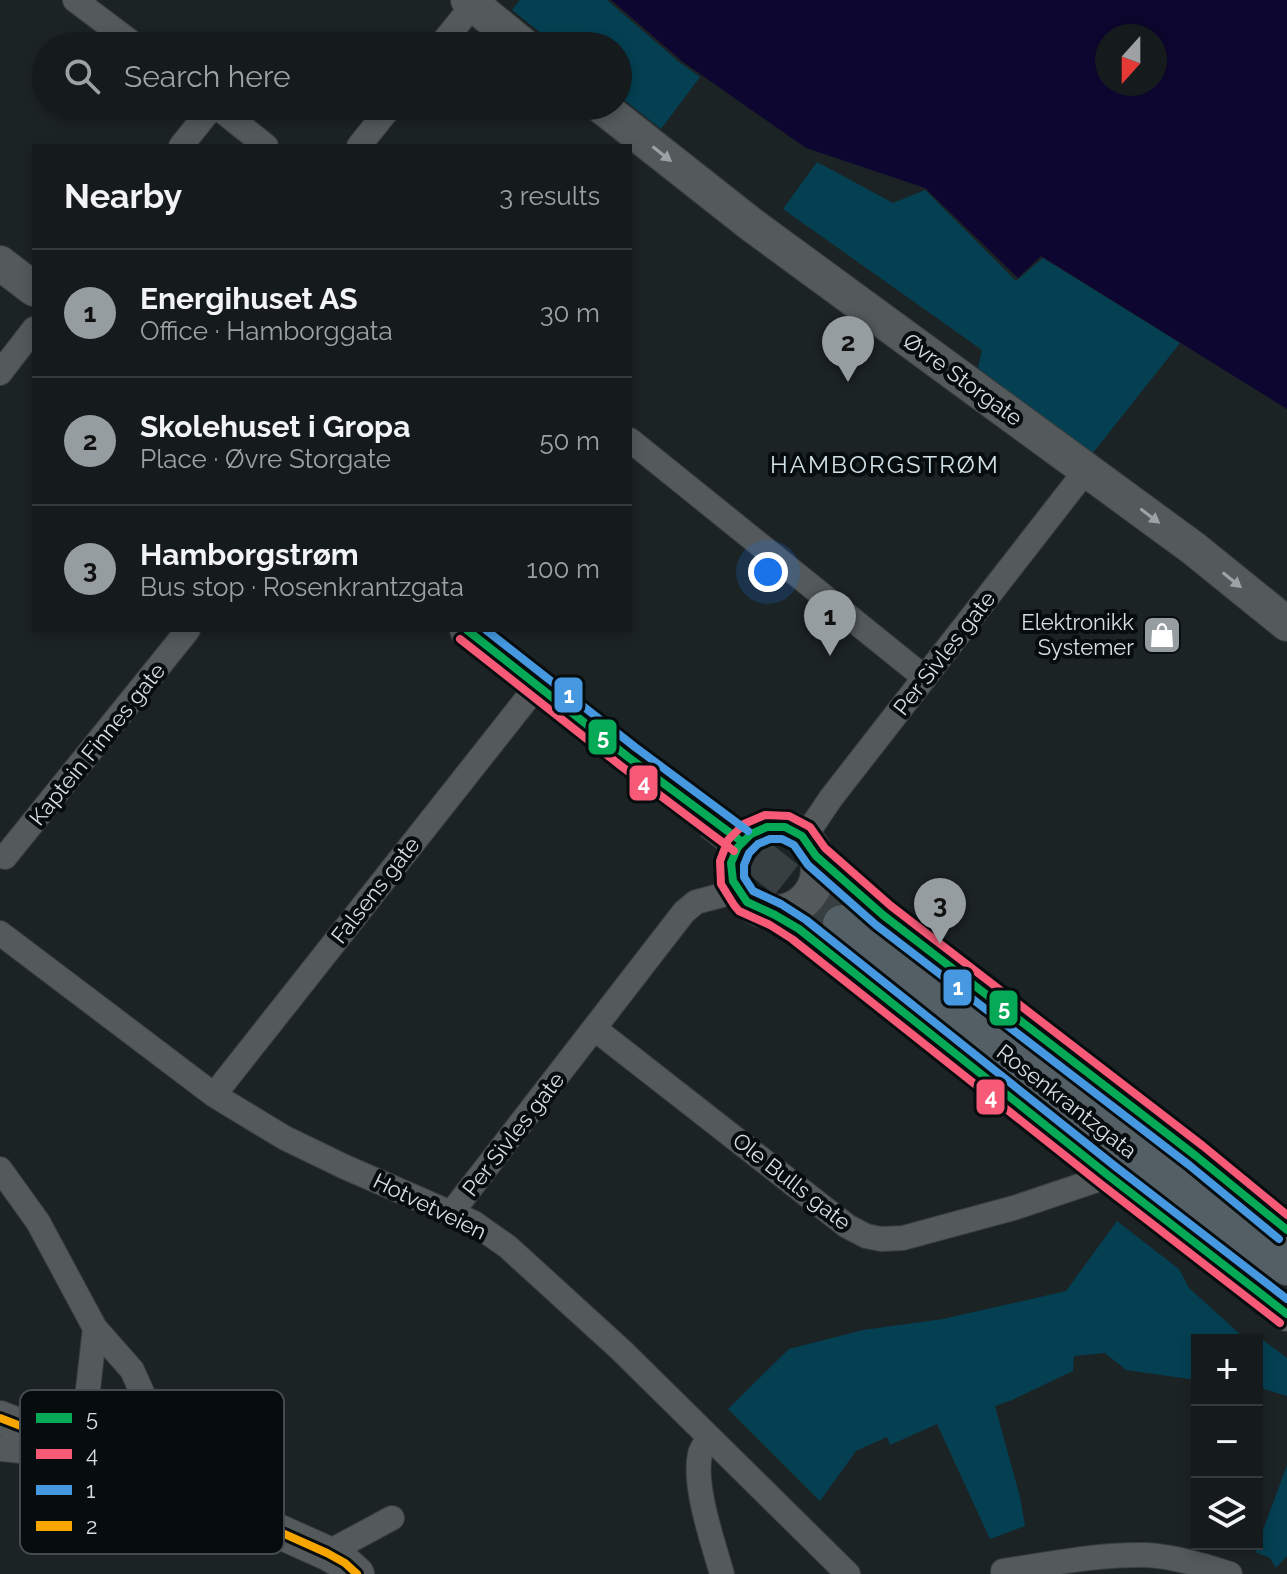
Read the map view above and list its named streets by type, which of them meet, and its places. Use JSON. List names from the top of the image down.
{
  "streets": {
    "main road": ["Rosenkrantzgata"],
    "street": [
      "Øvre Storgate",
      "Per Sivles gate",
      "Kaptein Finnes gate",
      "Falsens gate",
      "Ole Bulls gate",
      "Hotvetveien"
    ]
  },
  "crossings": [
    ["Øvre Storgate", "Per Sivles gate"],
    ["Per Sivles gate", "Rosenkrantzgata"],
    ["Per Sivles gate", "Ole Bulls gate"],
    ["Per Sivles gate", "Hotvetveien"],
    ["Falsens gate", "Hotvetveien"],
    ["Rosenkrantzgata", "Ole Bulls gate"]
  ],
  "districts": ["HAMBORGSTRØM"],
  "places": {
    "shop": ["Elektronikk Systemer"]
  },
  "lines": [
    "transit line 5",
    "transit line 1",
    "transit line 4",
    "transit line 2"
  ],
  "legend": [
    "5",
    "4",
    "1",
    "2"
  ],
  "north": "bottom",
  "page": {
    "search": "Search here",
    "heading": ["Nearby", "3 results"],
    "list": [
      {
        "mark": "1",
        "name": "Energihuset AS",
        "note": "Office · Hamborggata",
        "value": "30 m"
      },
      {
        "mark": "2",
        "name": "Skolehuset i Gropa",
        "note": "Place · Øvre Storgate",
        "value": "50 m"
      },
      {
        "mark": "3",
        "name": "Hamborgstrøm",
        "note": "Bus stop · Rosenkrantzgata",
        "value": "100 m"
      }
    ],
    "pins": ["2", "1", "3"],
    "map_buttons": ["+", "−"]
  }
}
